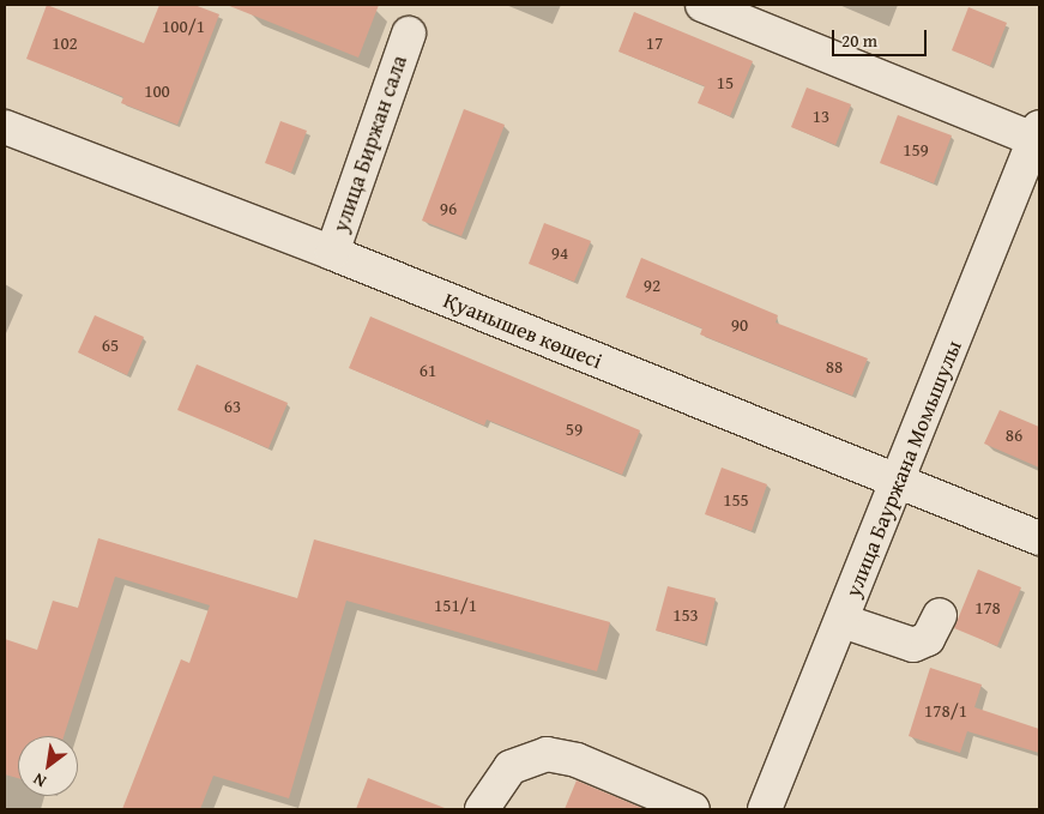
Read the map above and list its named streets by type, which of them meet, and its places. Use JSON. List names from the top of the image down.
{
  "streets": {
    "street": ["улица Биржан сала", "Қуанышев көшесі", "улица Бауржана Момышулы"]
  },
  "crossings": [
    ["улица Биржан сала", "Қуанышев көшесі"],
    ["Қуанышев көшесі", "улица Бауржана Момышулы"]
  ],
  "house_numbers": [
    "100/1",
    "102",
    "17",
    "15",
    "100",
    "13",
    "159",
    "96",
    "94",
    "92",
    "90",
    "65",
    "88",
    "61",
    "63",
    "59",
    "86",
    "155",
    "151/1",
    "178",
    "153",
    "178/1"
  ],
  "scale_bar": "20 m",
  "north": "bottom left"
}
